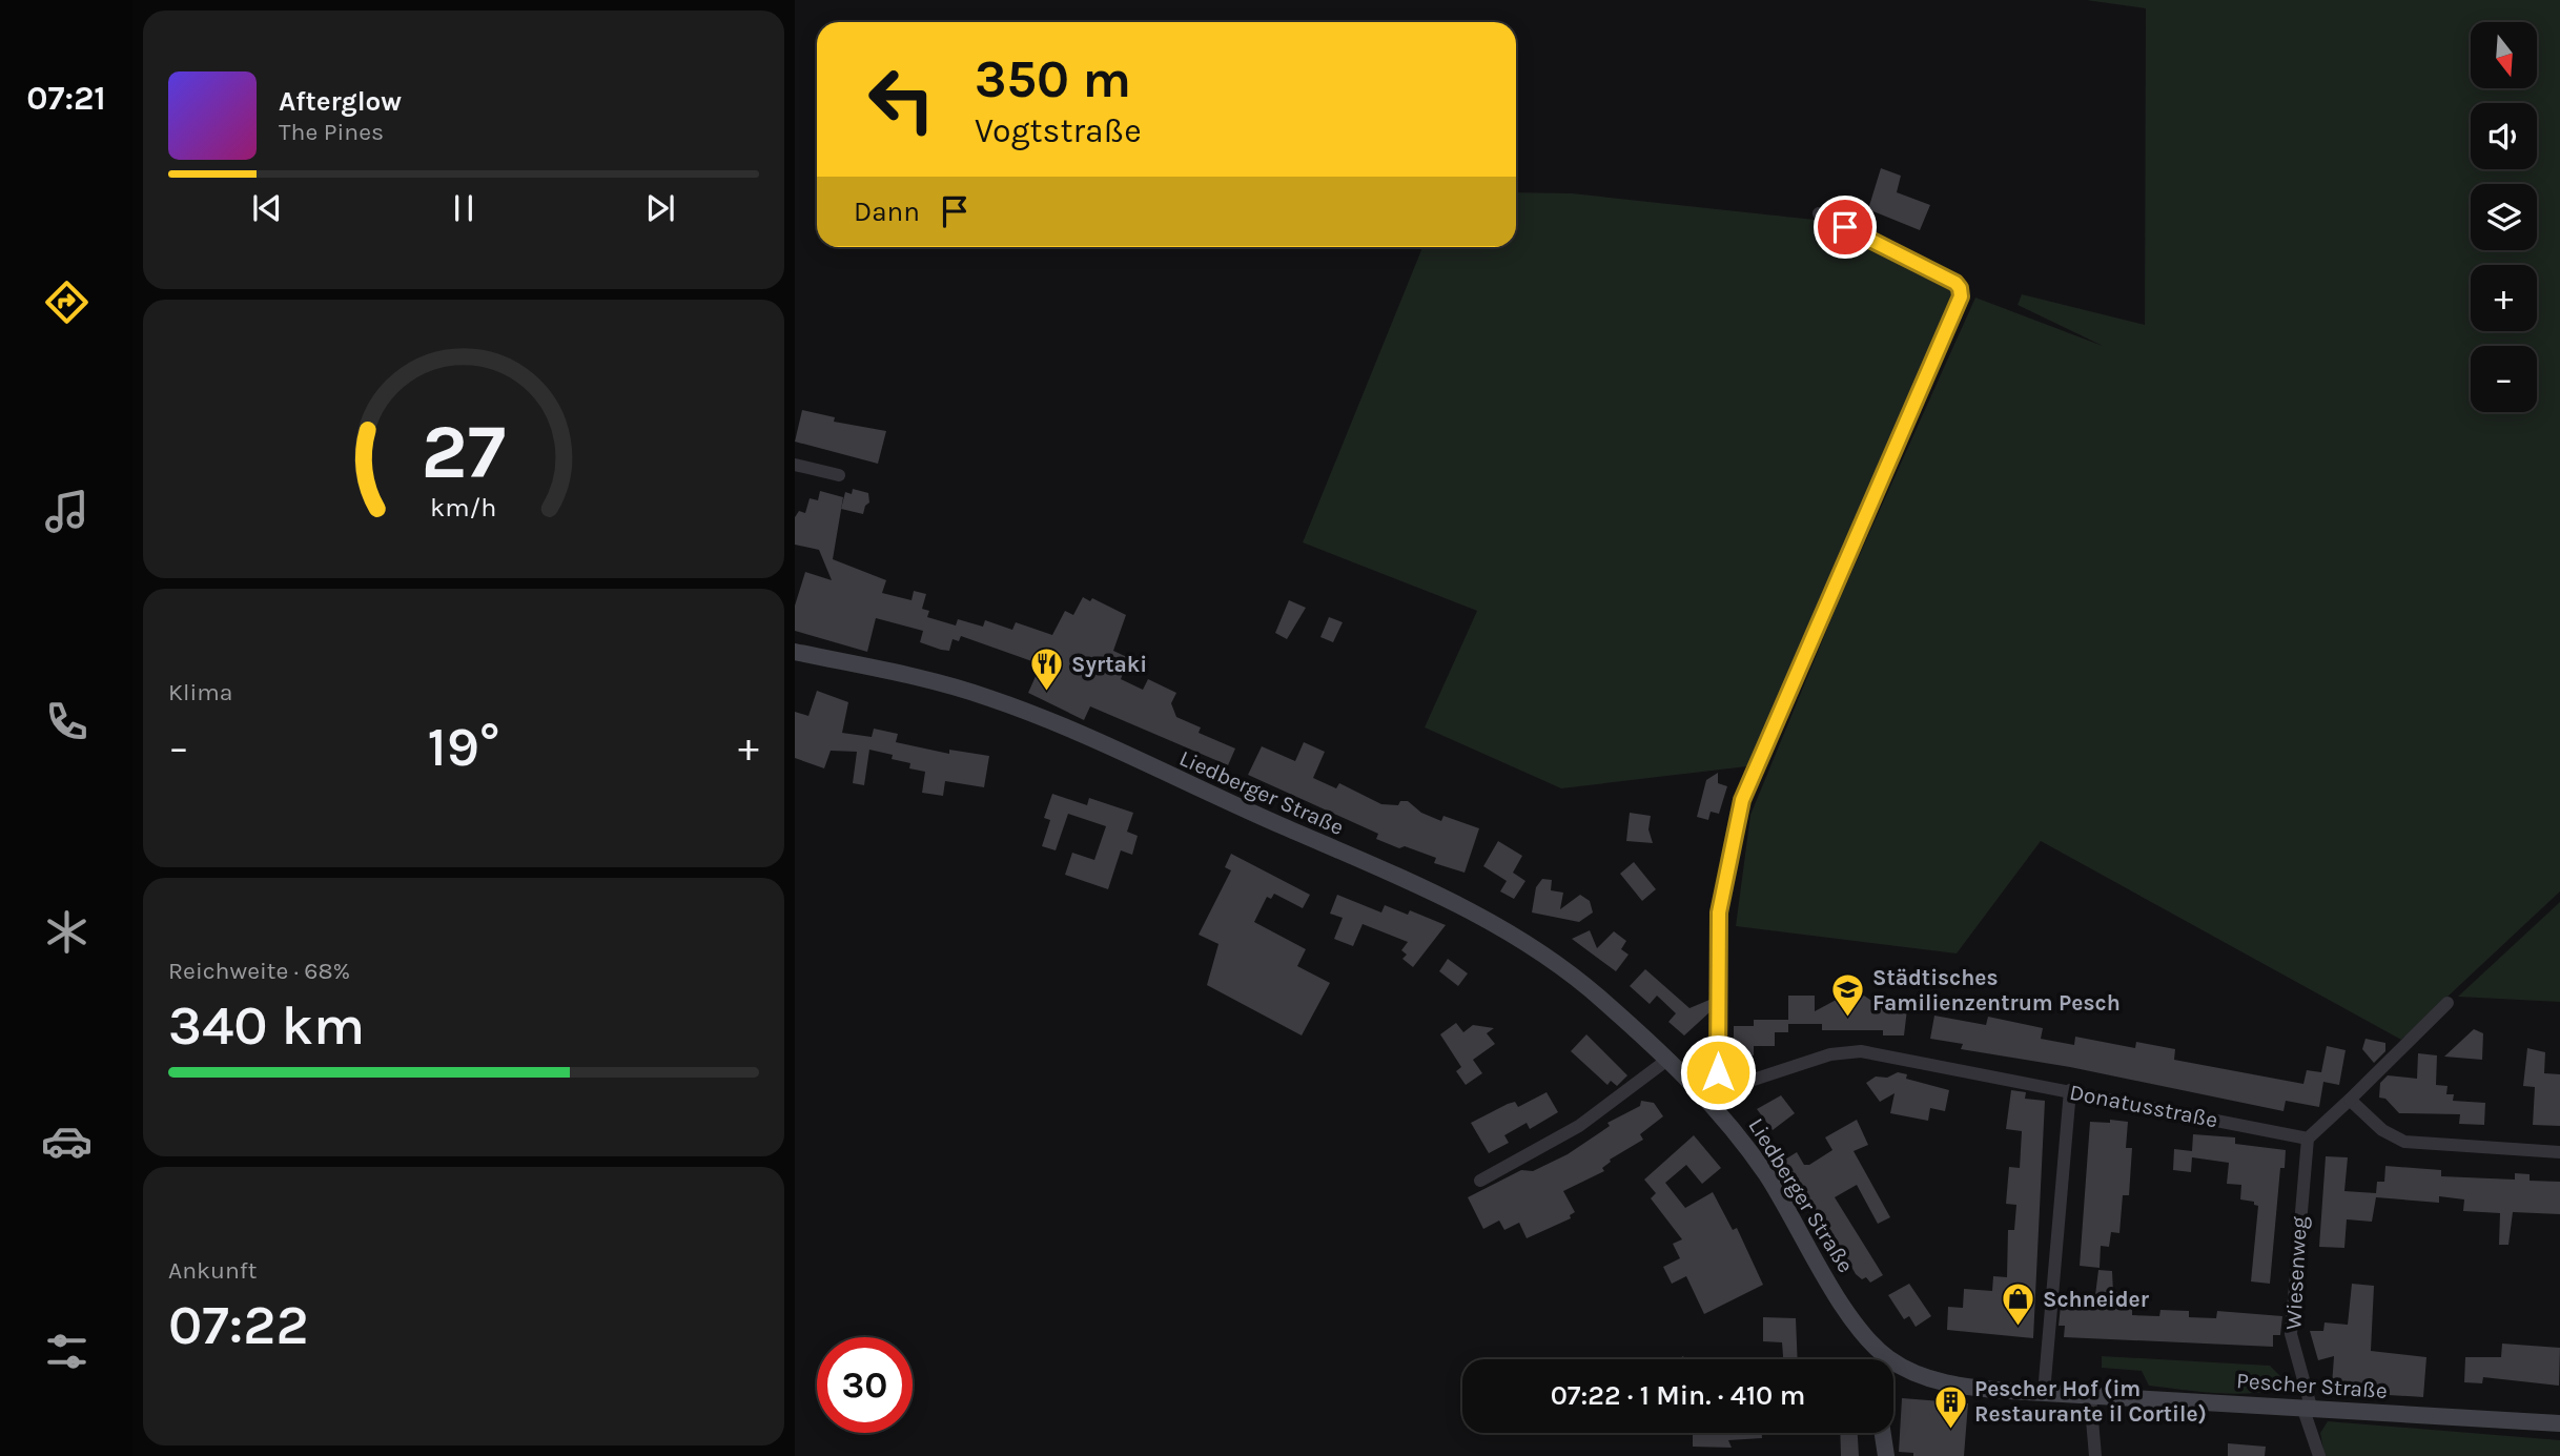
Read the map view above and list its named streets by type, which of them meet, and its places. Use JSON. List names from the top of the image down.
{
  "streets": {
    "main road": ["Liedberger Straße", "Pescher Straße"],
    "street": ["Donatusstraße", "Wiesenweg"]
  },
  "crossings": [
    ["Liedberger Straße", "Donatusstraße"],
    ["Donatusstraße", "Wiesenweg"],
    ["Wiesenweg", "Pescher Straße"]
  ],
  "places": {
    "restaurant": ["Syrtaki"],
    "school or university": ["Städtisches Familienzentrum Pesch"],
    "shop": ["Schneider"],
    "building": ["Pescher Hof (im Restaurante il Cortile)"]
  },
  "north": "bottom",
  "page": {
    "tabs": "07:21",
    "map_buttons": ["+", "−"],
    "turn": ["350 m", "Vogtstraße"],
    "song": ["Afterglow", "The Pines"],
    "then": "Dann",
    "tile": [
      "Klima",
      ["Reichweite · 68%", "340 km"],
      ["Ankunft", "07:22"]
    ],
    "heat": ["−", "19°", "+"],
    "limit": "30",
    "trip": "07:22 · 1 Min. · 410 m",
    "gauge": ["27", "km/h"]
  }
}
